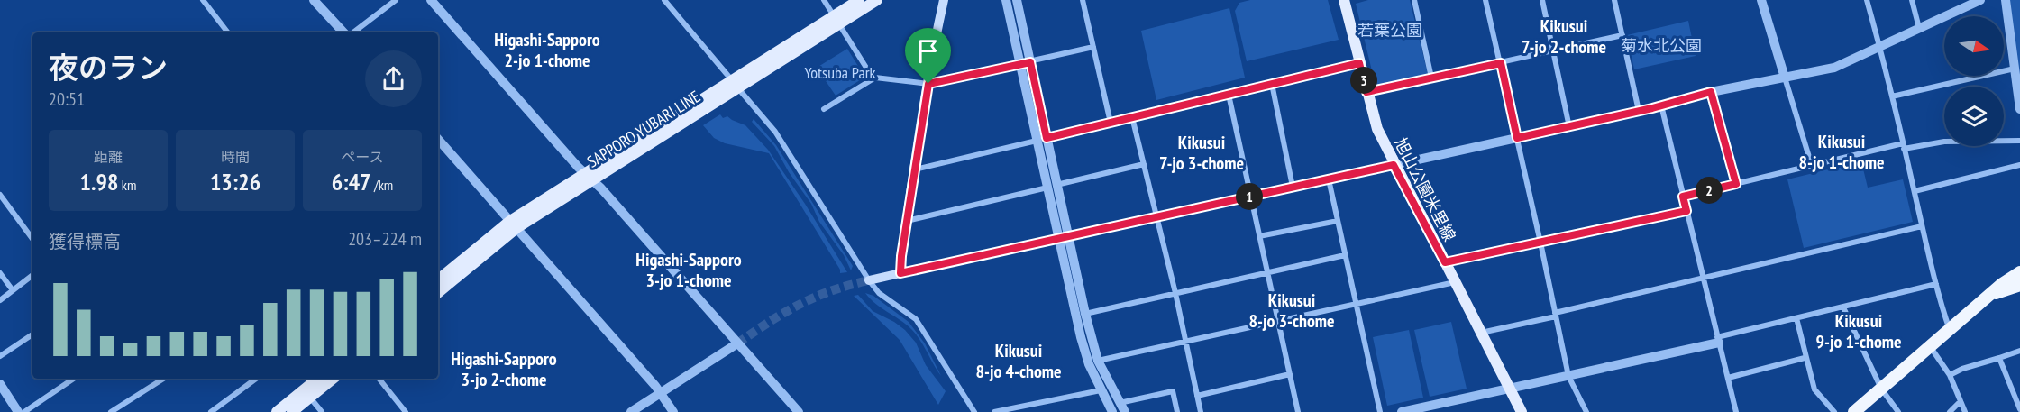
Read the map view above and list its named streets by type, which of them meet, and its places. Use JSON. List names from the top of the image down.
{
  "streets": {
    "main road": ["SAPPORO YUBARI LINE", "旭山公園米里線"]
  },
  "districts": [
    "Kikusui 7-jo 2-chome",
    "Higashi-Sapporo 2-jo 1-chome",
    "Kikusui 8-jo 1-chome",
    "Kikusui 7-jo 3-chome",
    "Higashi-Sapporo 3-jo 1-chome",
    "Kikusui 8-jo 3-chome",
    "Kikusui 9-jo 1-chome",
    "Kikusui 8-jo 4-chome",
    "Higashi-Sapporo 3-jo 2-chome"
  ],
  "parks": ["若葉公園", "菊水北公園", "Yotsuba Park"],
  "north": "right",
  "page": {
    "heading": ["夜のラン", "20:51"],
    "pins": ["3", "2", "1"],
    "stats": [
      ["距離", "1.98 km"],
      ["時間", "13:26"],
      ["ペース", "6:47 /km"]
    ],
    "chart": ["獲得標高", "203–224 m"]
  }
}
